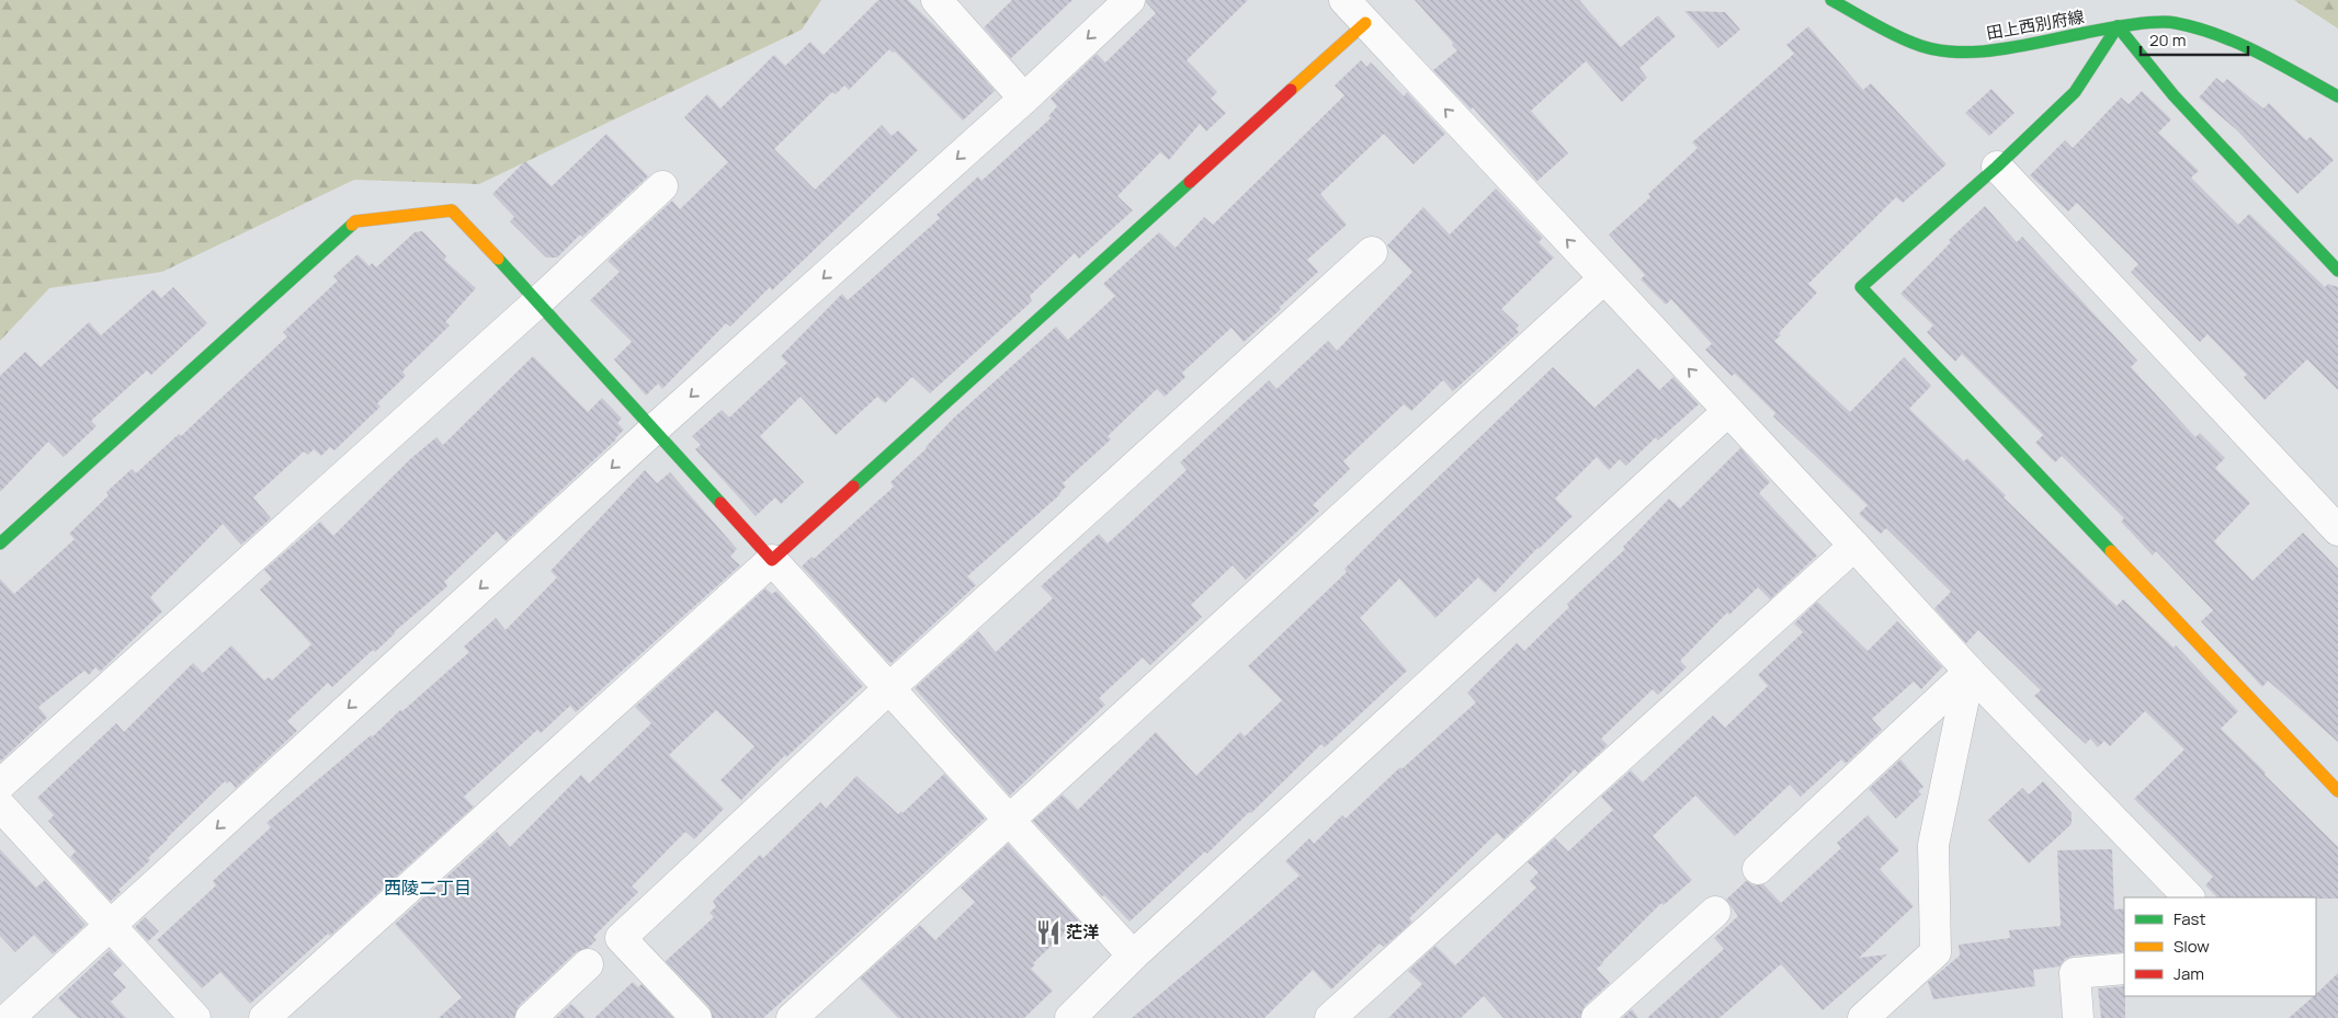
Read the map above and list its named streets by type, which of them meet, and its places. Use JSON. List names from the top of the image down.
{
  "streets": {
    "street": ["田上西別府線"]
  },
  "districts": ["西陵二丁目"],
  "places": {
    "restaurant": ["茫洋"]
  },
  "legend": ["Fast", "Slow", "Jam"],
  "scale_bar": "20 m"
}
